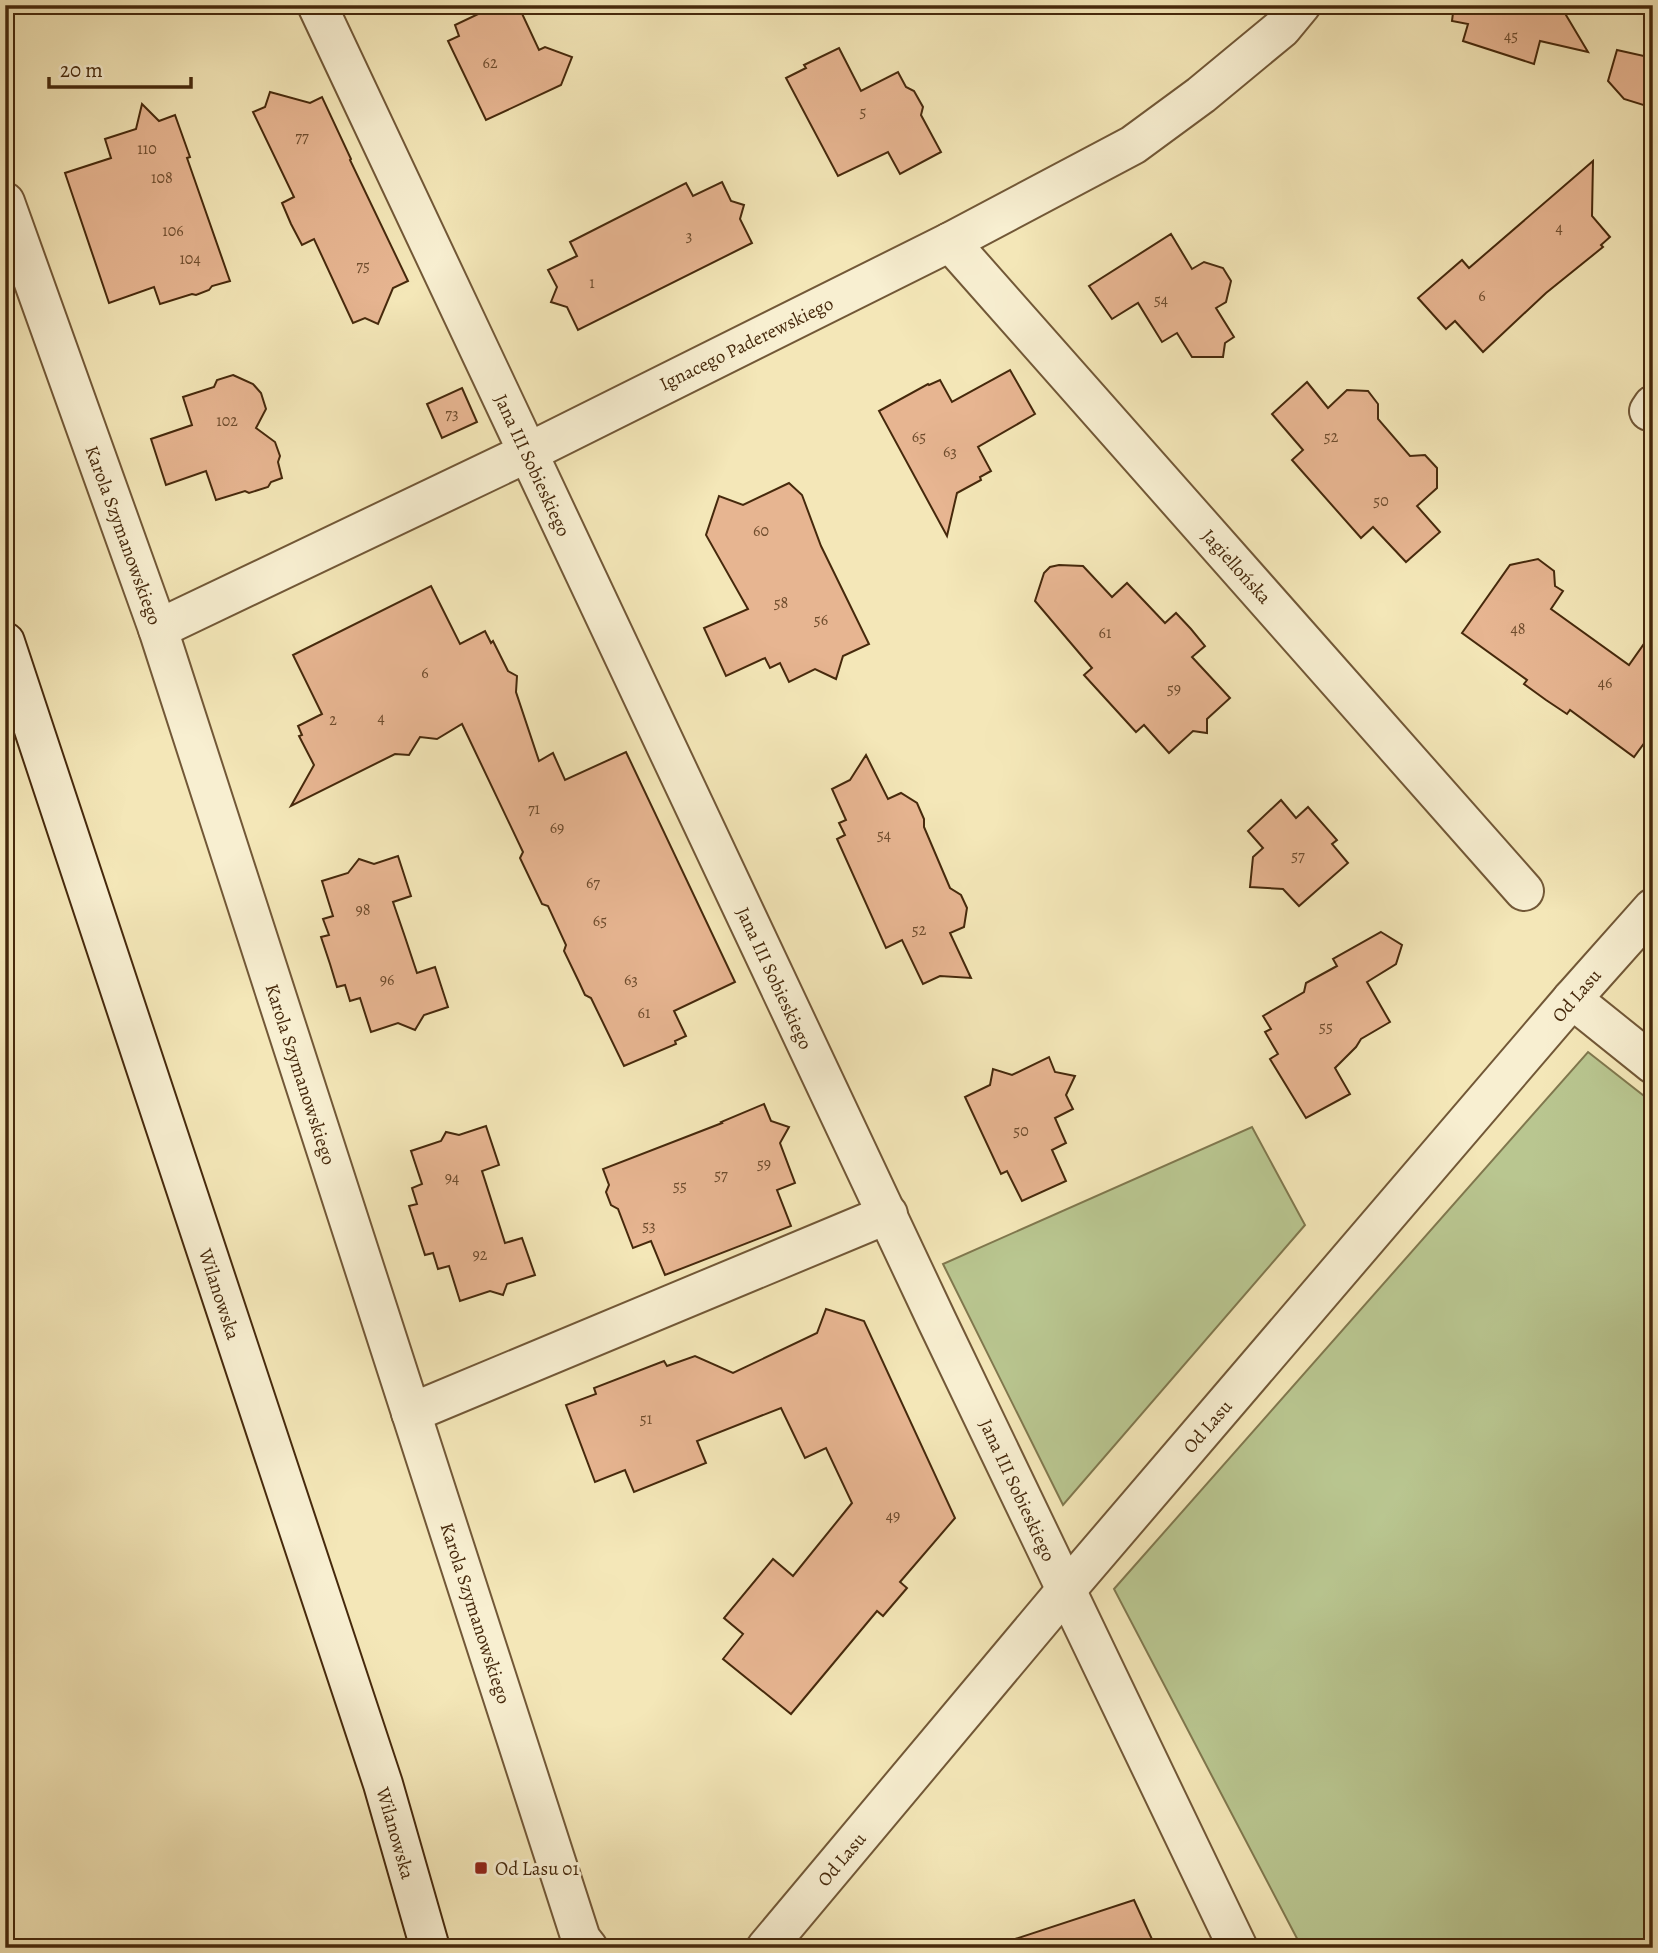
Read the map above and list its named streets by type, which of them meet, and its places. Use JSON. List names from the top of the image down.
{
  "streets": {
    "street": [
      "Ignacego Paderewskiego",
      "Jana III Sobieskiego",
      "Karola Szymanowskiego",
      "Jagiellońska",
      "Od Lasu",
      "Wilanowska"
    ]
  },
  "crossings": [
    ["Ignacego Paderewskiego", "Jana III Sobieskiego"],
    ["Ignacego Paderewskiego", "Karola Szymanowskiego"],
    ["Ignacego Paderewskiego", "Jagiellońska"],
    ["Jana III Sobieskiego", "Od Lasu"]
  ],
  "places": {
    "transit": ["Od Lasu 01"]
  },
  "house_numbers": [
    "45",
    "62",
    "5",
    "77",
    "110",
    "108",
    "4",
    "106",
    "3",
    "104",
    "75",
    "1",
    "6",
    "54",
    "73",
    "102",
    "65",
    "52",
    "63",
    "50",
    "60",
    "58",
    "56",
    "48",
    "61",
    "6",
    "46",
    "59",
    "4",
    "2",
    "71",
    "69",
    "54",
    "57",
    "67",
    "98",
    "65",
    "52",
    "96",
    "63",
    "61",
    "55",
    "50",
    "59",
    "57",
    "94",
    "55",
    "53",
    "92",
    "51",
    "49"
  ],
  "scale_bar": "20 m"
}
